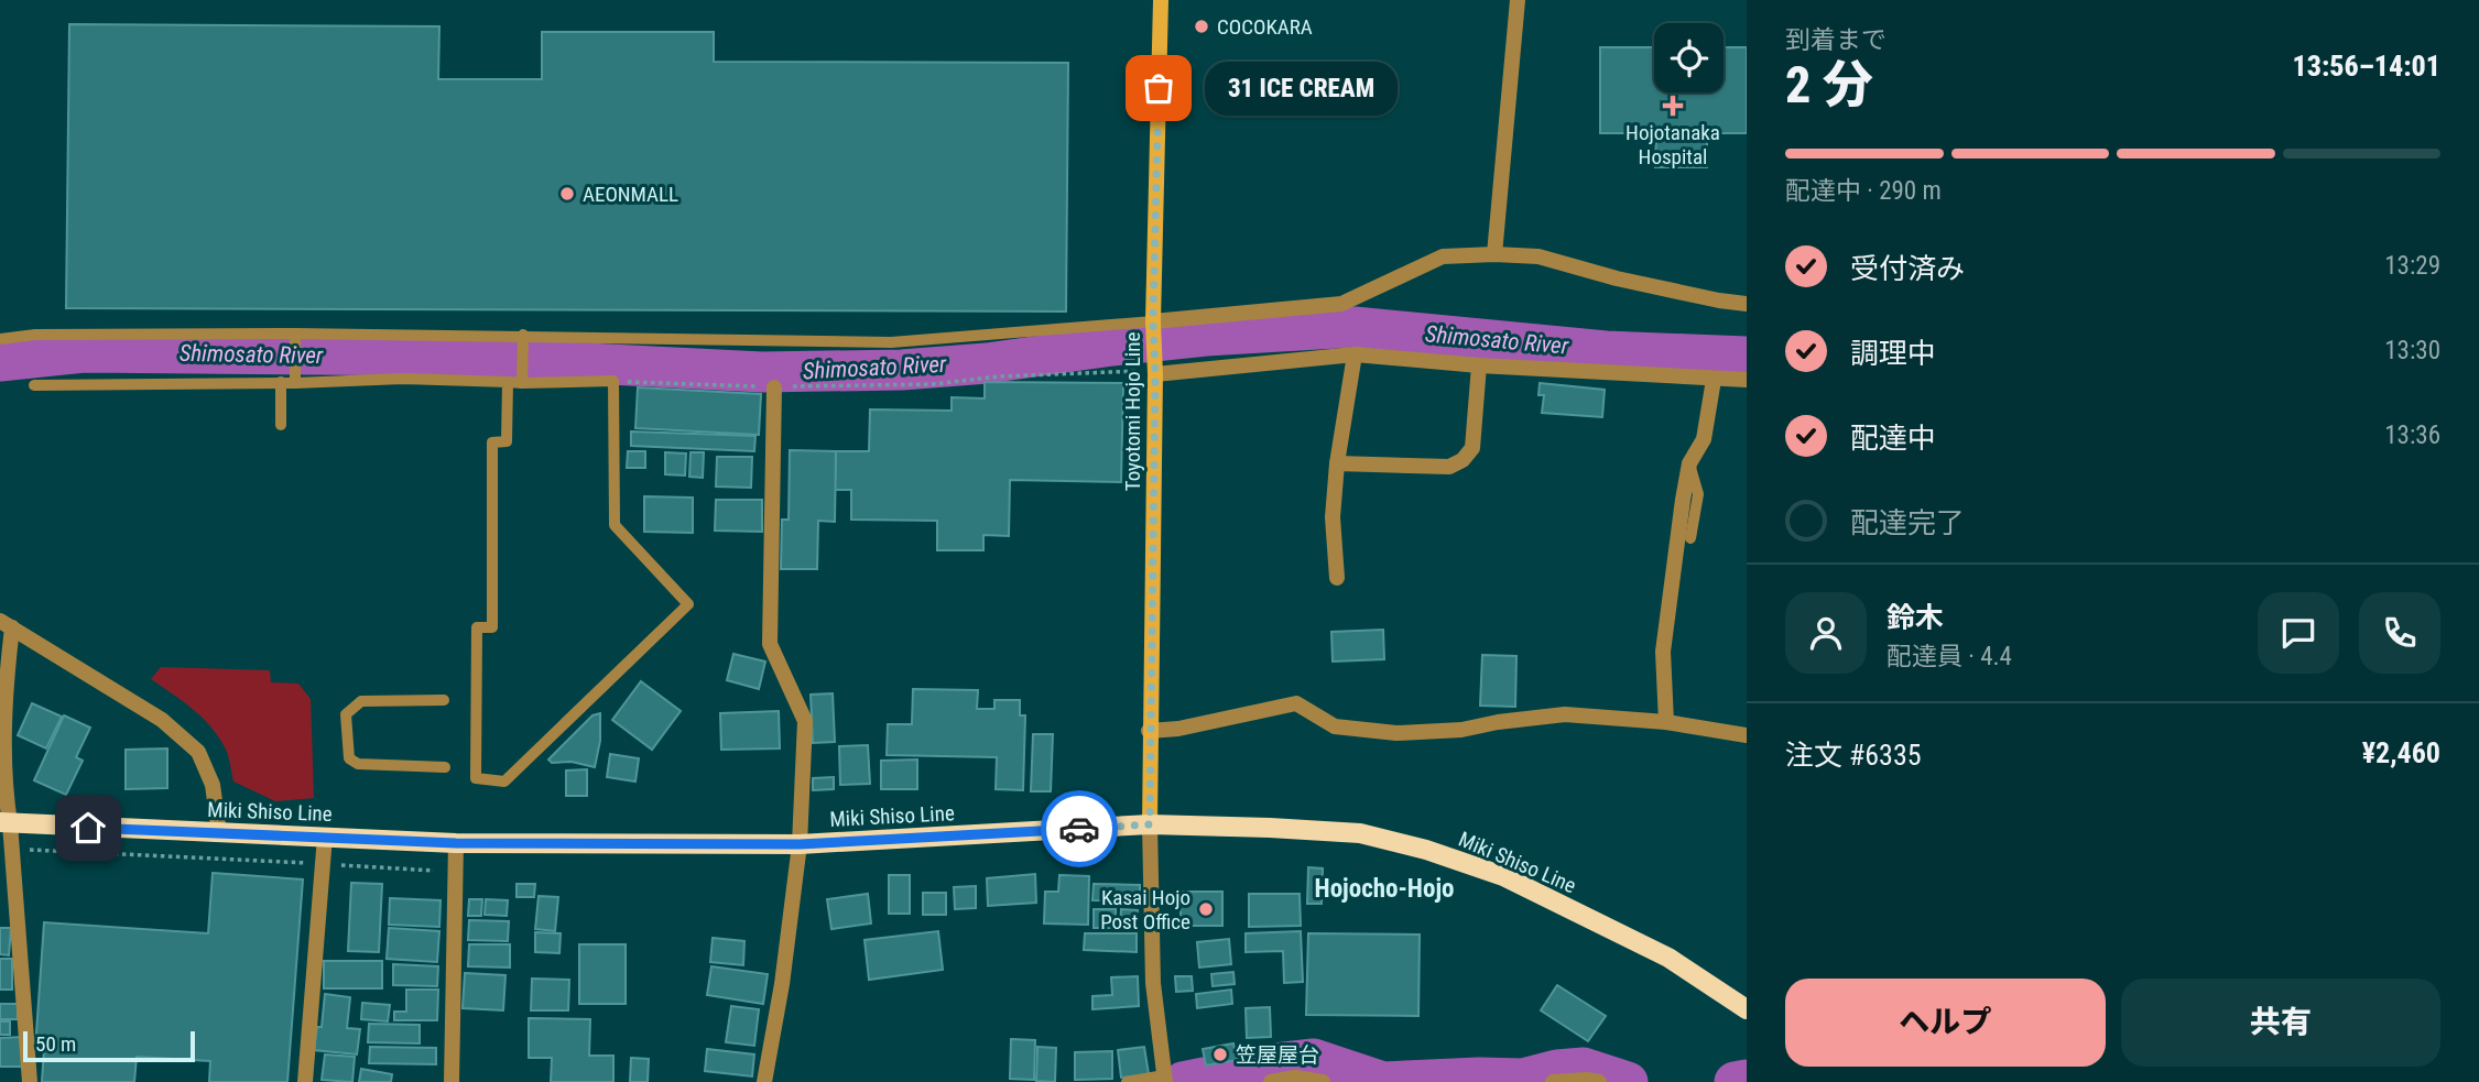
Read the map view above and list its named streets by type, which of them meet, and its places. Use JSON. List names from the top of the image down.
{
  "streets": {
    "main road": ["Toyotomi Hojo Line", "Miki Shiso Line"]
  },
  "crossings": [
    ["Toyotomi Hojo Line", "Miki Shiso Line"]
  ],
  "districts": ["Hojocho-Hojo"],
  "water": ["Shimosato River"],
  "places": {
    "other": [
      "COCOKARA",
      "31 ICE CREAM",
      "AEONMALL",
      "Kasai Hojo Post Office",
      "笠屋屋台"
    ],
    "health": ["Hojotanaka Hospital"]
  },
  "scale_bar": "50 m",
  "page": {
    "heading": ["2 分", "到着まで", "13:56–14:01"],
    "panel": [
      "鈴木",
      "配達員 · 4.4",
      "注文 #6335",
      "¥2,460"
    ],
    "bubble": "31 ICE CREAM",
    "bar": "配達中 · 290 m",
    "list": [
      ["受付済み", "13:29"],
      ["調理中", "13:30"],
      ["配達中", "13:36"],
      "配達完了"
    ],
    "buttons": ["ヘルプ", "共有"],
    "scale": "50 m"
  }
}
